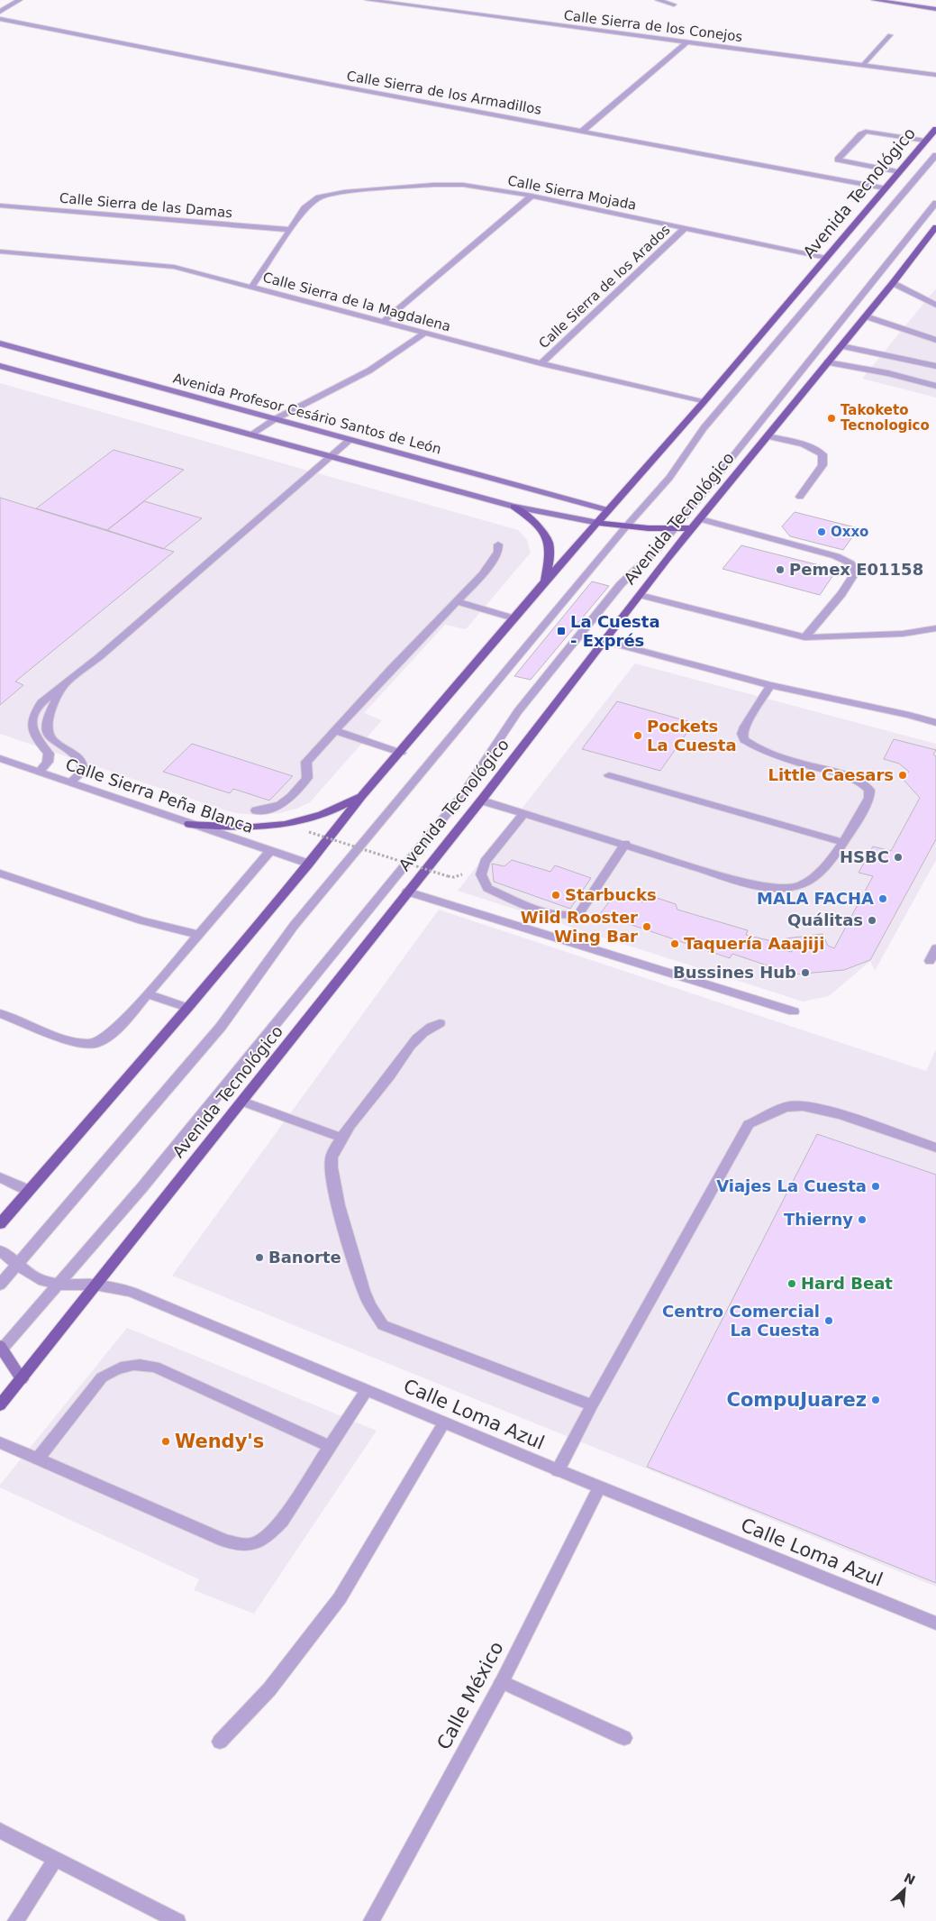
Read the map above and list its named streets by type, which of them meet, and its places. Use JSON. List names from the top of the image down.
{
  "streets": {
    "main road": ["Avenida Tecnológico"],
    "street": [
      "Calle Sierra de los Conejos",
      "Calle Sierra de los Armadillos",
      "Calle Sierra Mojada",
      "Calle Sierra de las Damas",
      "Calle Sierra de los Arados",
      "Calle Sierra de la Magdalena",
      "Avenida Profesor Cesário Santos de León",
      "Calle Sierra Peña Blanca",
      "Calle Loma Azul",
      "Calle México"
    ]
  },
  "crossings": [
    ["Calle Sierra de los Armadillos", "Avenida Tecnológico"],
    ["Calle Sierra Mojada", "Avenida Tecnológico"],
    ["Calle Sierra Mojada", "Calle Sierra de las Damas"],
    ["Calle Sierra Mojada", "Calle Sierra de los Arados"],
    ["Avenida Tecnológico", "Calle Sierra de la Magdalena"],
    ["Avenida Tecnológico", "Avenida Profesor Cesário Santos de León"],
    ["Avenida Tecnológico", "Calle Sierra Peña Blanca"],
    ["Avenida Tecnológico", "Calle Loma Azul"],
    ["Calle Sierra de los Arados", "Calle Sierra de la Magdalena"],
    ["Calle Loma Azul", "Calle México"]
  ],
  "places": {
    "other": [
      "Takoketo Tecnologico",
      "Oxxo",
      "Pemex E01158",
      "Pockets La Cuesta",
      "Little Caesars",
      "HSBC",
      "Starbucks",
      "MALA FACHA",
      "Quálitas",
      "Wild Rooster Wing Bar",
      "Taquería Aaajiji",
      "Bussines Hub",
      "Viajes La Cuesta",
      "Thierny",
      "Banorte",
      "Hard Beat",
      "Centro Comercial La Cuesta",
      "CompuJuarez",
      "Wendy's"
    ],
    "transit": ["La Cuesta - Exprés"]
  },
  "north": "top right"
}
